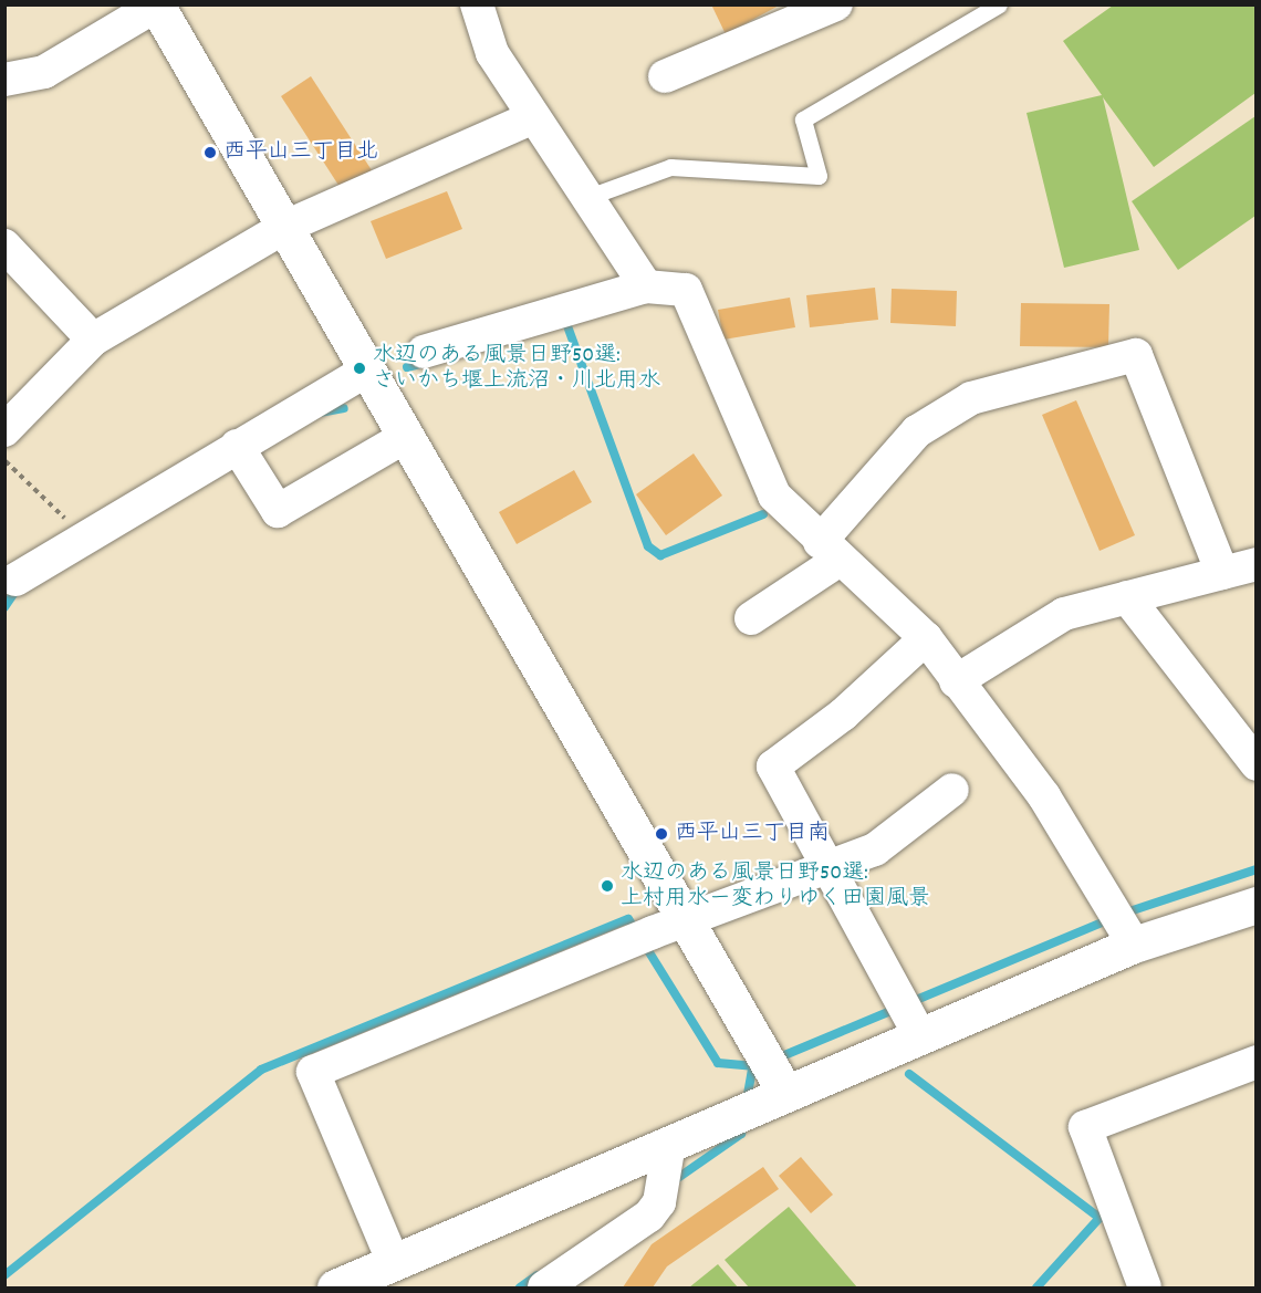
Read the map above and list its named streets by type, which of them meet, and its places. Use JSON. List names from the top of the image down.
{
  "places": [
    "西平山三丁目北",
    "水辺のある風景日野50選: さいかち堰上流沼・川北用水",
    "西平山三丁目南",
    "水辺のある風景日野50選: 上村用水ー変わりゆく田園風景"
  ]
}
